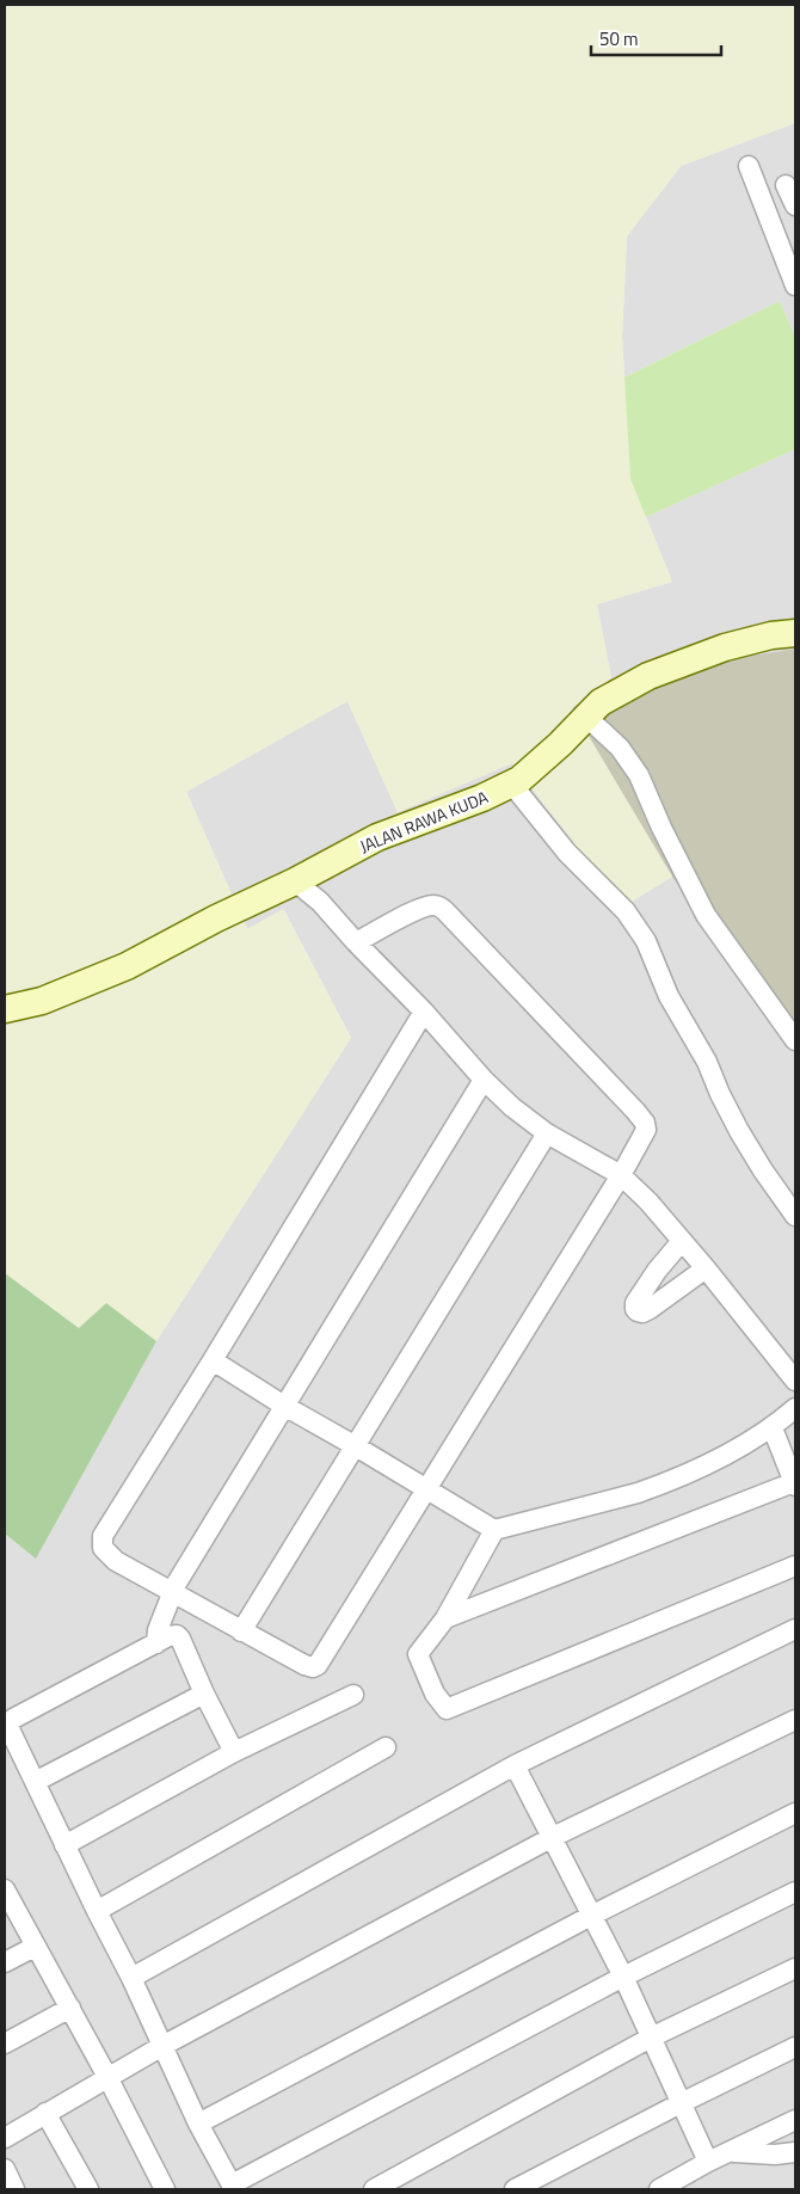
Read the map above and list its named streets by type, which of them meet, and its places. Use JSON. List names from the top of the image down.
{
  "streets": {
    "street": ["JALAN RAWA KUDA"]
  },
  "scale_bar": "50 m"
}
